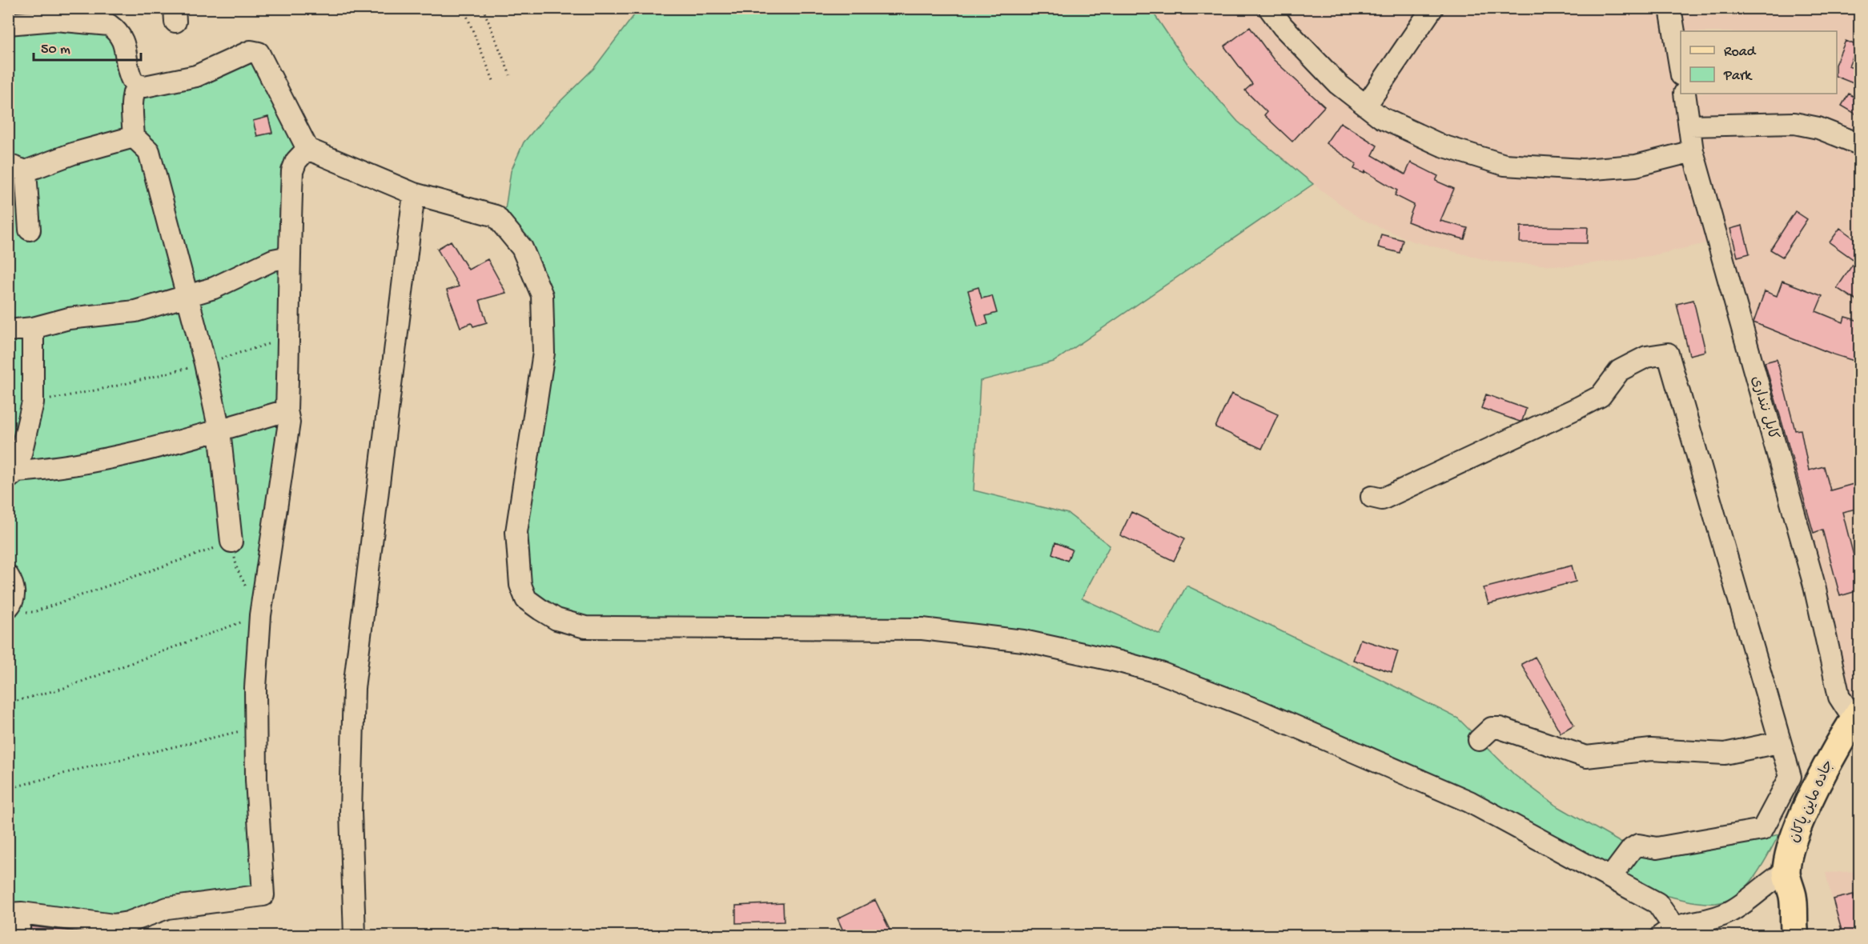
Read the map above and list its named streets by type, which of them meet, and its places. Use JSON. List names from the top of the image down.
{
  "streets": {
    "main road": ["جاده ماین پاکان"],
    "street": ["کابل ننداری"]
  },
  "crossings": [
    ["کابل ننداری", "جاده ماین پاکان"]
  ],
  "legend": ["Road", "Park"],
  "scale_bar": "50 m"
}
